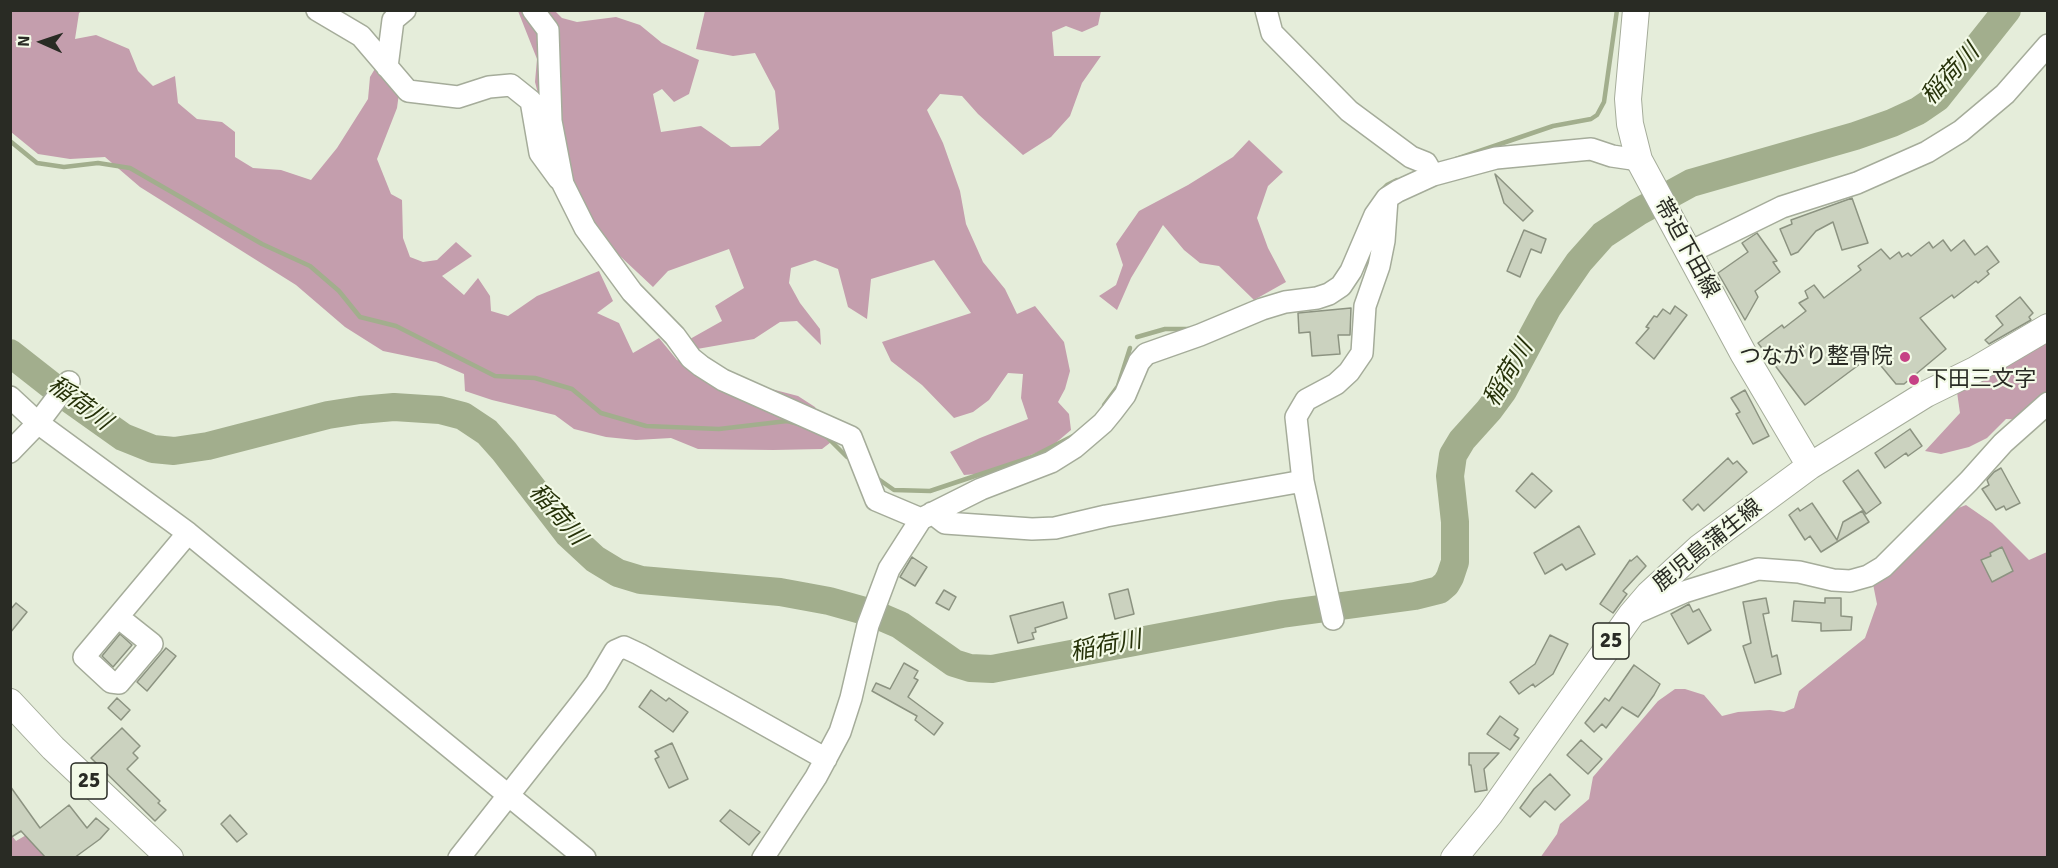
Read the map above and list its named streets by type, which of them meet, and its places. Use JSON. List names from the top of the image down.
{
  "streets": {
    "main road": ["帯迫下田線", "鹿児島蒲生線", "25"]
  },
  "crossings": [
    ["帯迫下田線", "鹿児島蒲生線"]
  ],
  "water": ["稲荷川"],
  "places": ["つながり整骨院", "下田三文字"],
  "north": "left"
}
